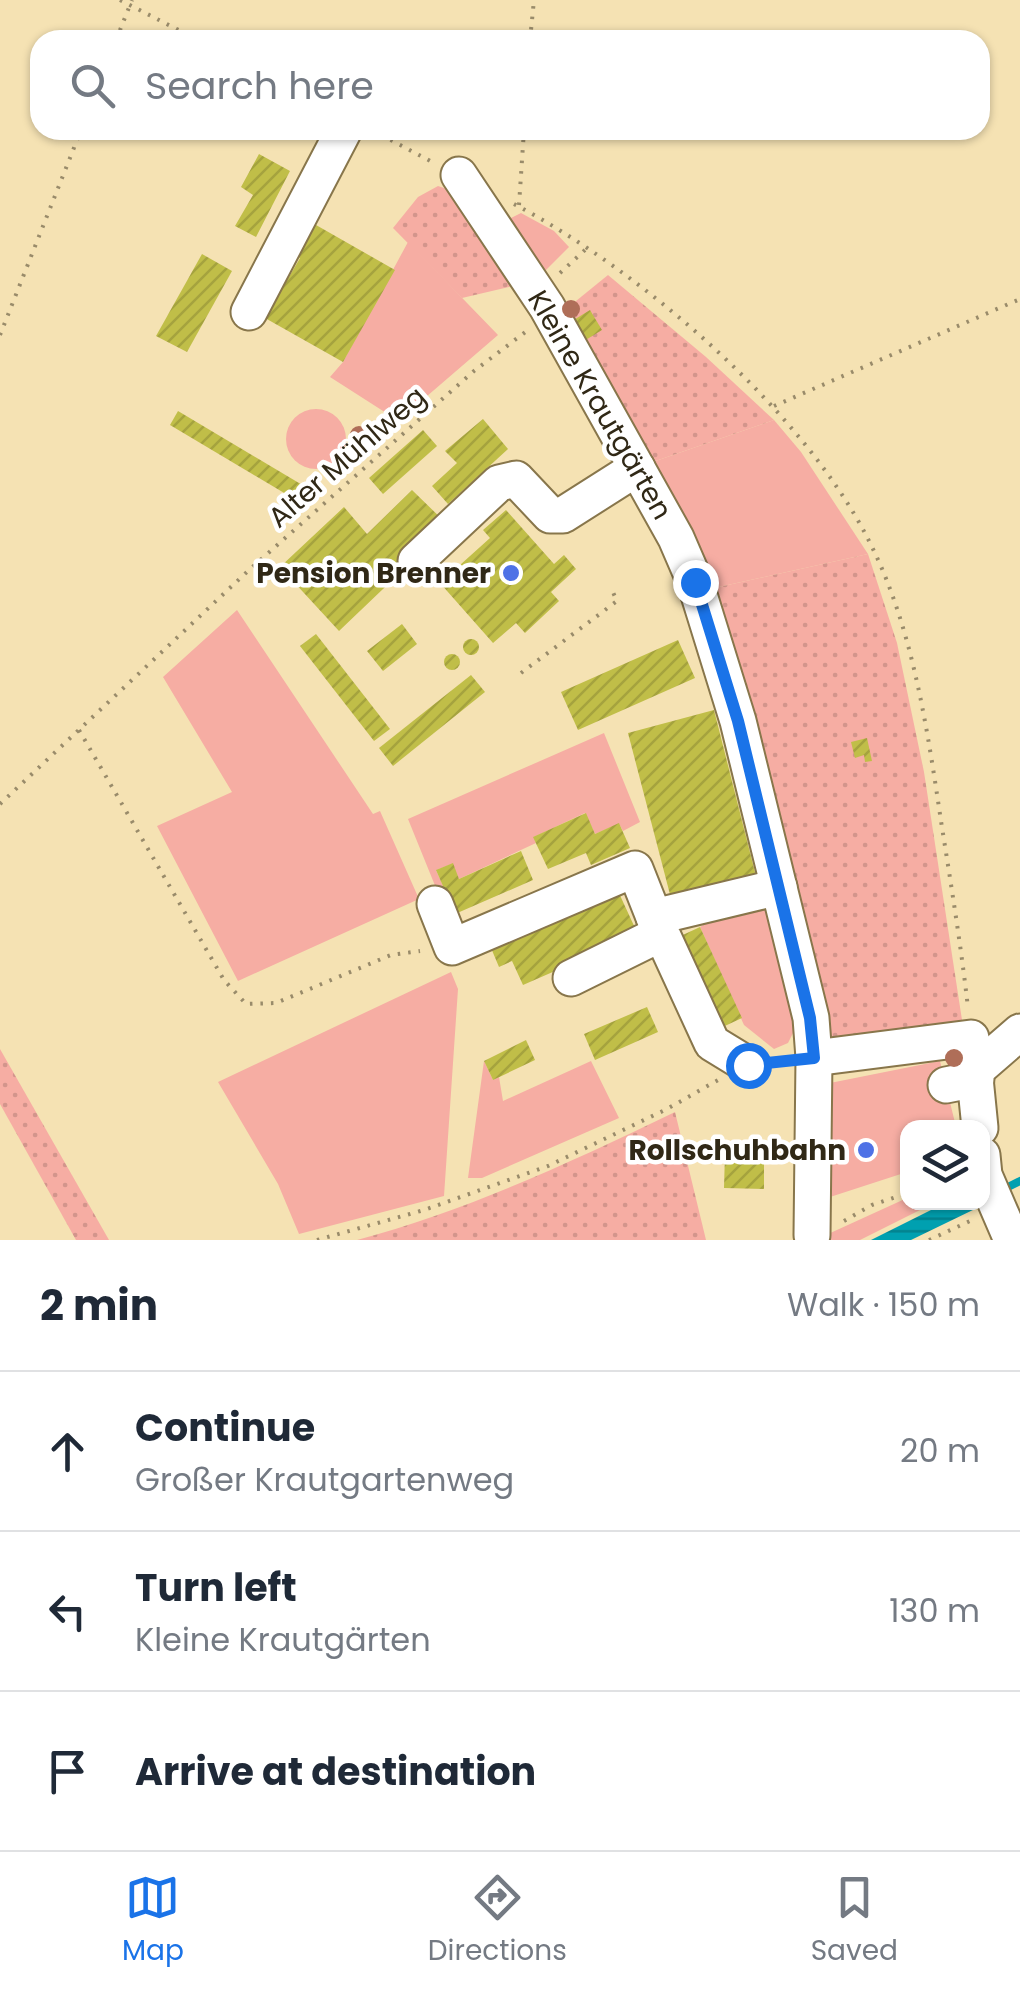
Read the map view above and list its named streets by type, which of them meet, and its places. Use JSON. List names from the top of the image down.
{
  "streets": {
    "street": ["Kleine Krautgärten"],
    "path": ["Alter Mühlweg"]
  },
  "crossings": [
    ["Kleine Krautgärten", "Alter Mühlweg"]
  ],
  "places": ["Pension Brenner", "Rollschuhbahn"],
  "page": {
    "search": "Search here",
    "heading": ["2 min", "Walk · 150 m"],
    "list": [
      ["Continue", "Großer Krautgartenweg", "20 m"],
      ["Turn left", "Kleine Krautgärten", "130 m"],
      "Arrive at destination"
    ],
    "nav": ["Map", "Directions", "Saved"]
  }
}
